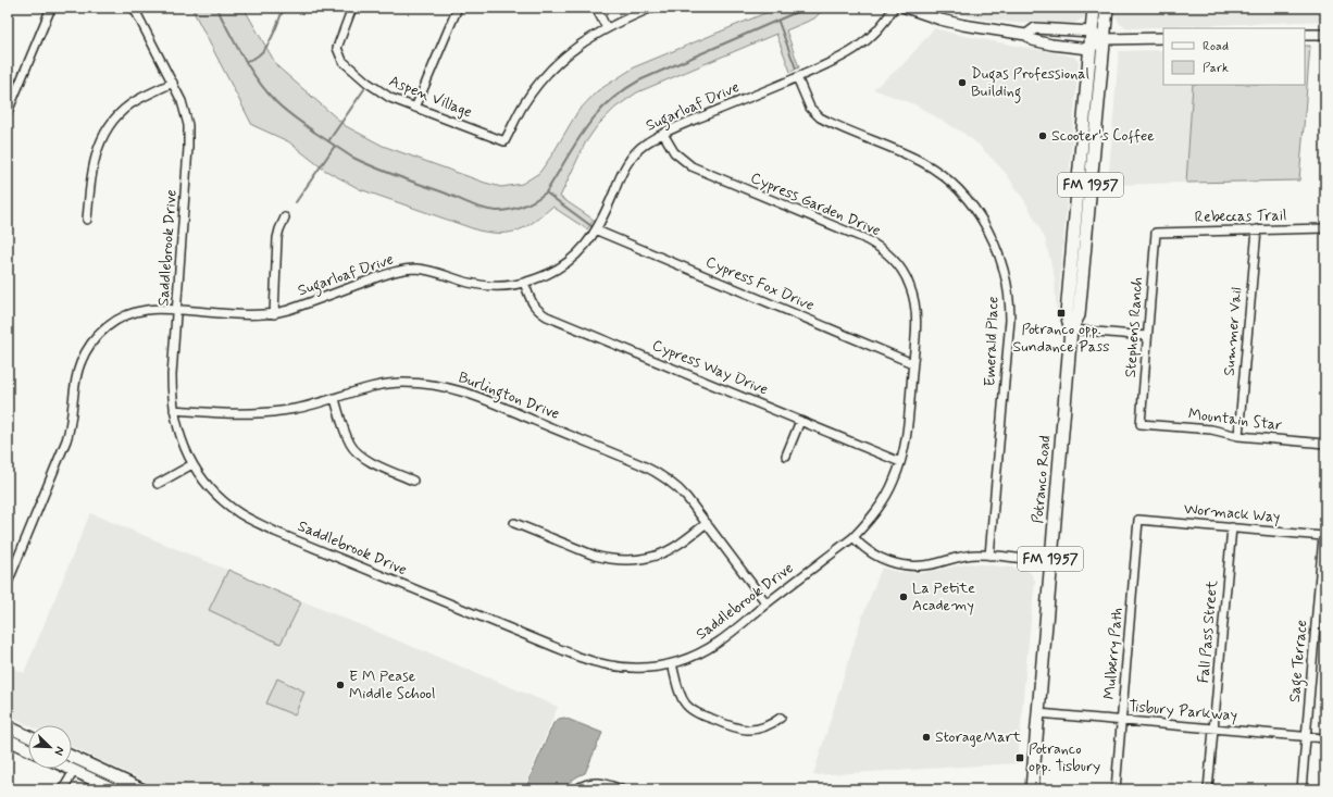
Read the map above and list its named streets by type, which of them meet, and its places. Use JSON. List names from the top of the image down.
{
  "streets": {
    "main road": ["FM 1957", "Potranco Road"],
    "street": [
      "Aspen Village",
      "Sugarloaf Drive",
      "Cypress Garden Drive",
      "Rebeccas Trail",
      "Saddlebrook Drive",
      "Cypress Fox Drive",
      "Stephens Ranch",
      "Summer Vail",
      "Emerald Place",
      "Cypress Way Drive",
      "Burlington Drive",
      "Mountain Star",
      "Wormack Way",
      "Fall Pass Street",
      "Mulberry Path",
      "Sage Terrace",
      "Tisbury Parkway"
    ]
  },
  "crossings": [
    ["Sugarloaf Drive", "Cypress Garden Drive"],
    ["Sugarloaf Drive", "Saddlebrook Drive"],
    ["Sugarloaf Drive", "Cypress Fox Drive"],
    ["Sugarloaf Drive", "Emerald Place"],
    ["Sugarloaf Drive", "Cypress Way Drive"],
    ["Cypress Garden Drive", "Saddlebrook Drive"],
    ["Cypress Garden Drive", "Cypress Fox Drive"],
    ["Cypress Garden Drive", "Cypress Way Drive"],
    ["Rebeccas Trail", "Stephens Ranch"],
    ["Rebeccas Trail", "Summer Vail"],
    ["Saddlebrook Drive", "Cypress Way Drive"],
    ["Saddlebrook Drive", "Burlington Drive"],
    ["Stephens Ranch", "Mountain Star"],
    ["Summer Vail", "Mountain Star"],
    ["Potranco Road", "Tisbury Parkway"],
    ["Wormack Way", "Fall Pass Street"],
    ["Wormack Way", "Mulberry Path"],
    ["Wormack Way", "Sage Terrace"],
    ["Fall Pass Street", "Tisbury Parkway"],
    ["Mulberry Path", "Tisbury Parkway"],
    ["Sage Terrace", "Tisbury Parkway"]
  ],
  "places": {
    "other": [
      "Dugas Professional Building",
      "Scooter's Coffee",
      "La Petite Academy",
      "E M Pease Middle School",
      "StorageMart"
    ],
    "transit": ["Potranco opp. Sundance Pass", "Potranco opp. Tisbury"]
  },
  "legend": ["Road", "Park"],
  "north": "bottom right"
}
